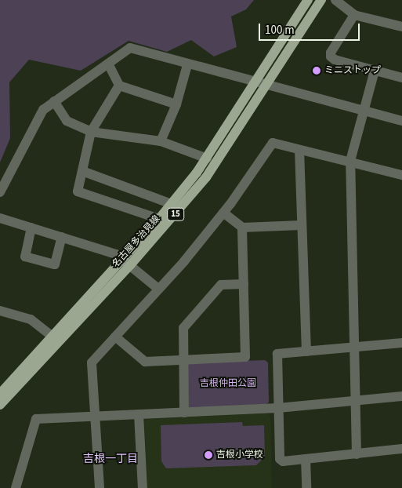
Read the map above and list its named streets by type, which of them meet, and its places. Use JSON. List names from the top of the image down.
{
  "streets": {
    "main road": ["15", "名古屋多治見線"]
  },
  "districts": ["吉根一丁目"],
  "parks": ["吉根仲田公園"],
  "places": ["ミニストップ", "吉根小学校"],
  "scale_bar": "100 m"
}
